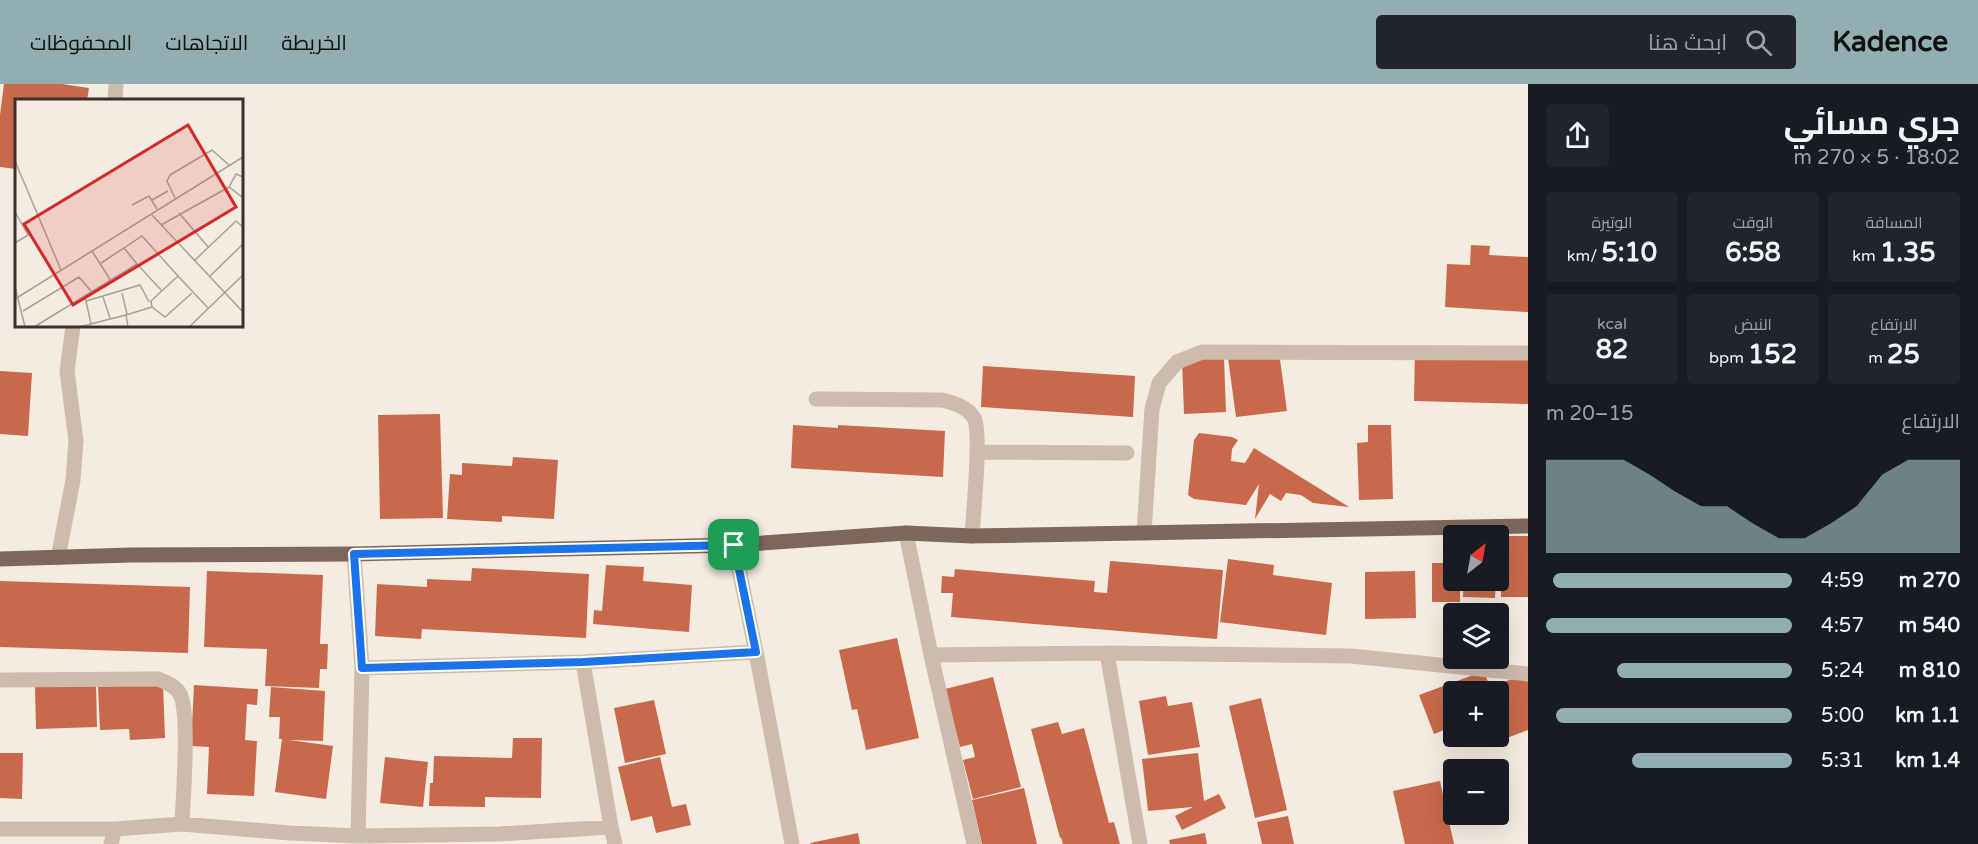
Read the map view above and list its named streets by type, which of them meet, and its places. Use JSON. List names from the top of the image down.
{
  "north": "top right",
  "page": {
    "header": "Kadence",
    "search": "ابحث هنا",
    "nav": ["الخريطة", "الاتجاهات", "المحفوظات"],
    "heading": ["جري مسائي", "18:02 · 5 × 270 m"],
    "stats": [
      ["المسافة", "1.35 km"],
      ["الوقت", "6:58"],
      ["الوتيرة", "5:10 /km"],
      ["الارتفاع", "25 m"],
      ["النبض", "152 bpm"],
      ["kcal", "82"]
    ],
    "chart": ["الارتفاع", "15–20 m"],
    "map_buttons": ["+", "−"],
    "list": [
      {
        "name": "270 m",
        "note": "4:59"
      },
      {
        "name": "540 m",
        "note": "4:57"
      },
      {
        "name": "810 m",
        "note": "5:24"
      },
      {
        "name": "1.1 km",
        "note": "5:00"
      },
      {
        "name": "1.4 km",
        "note": "5:31"
      }
    ]
  }
}
